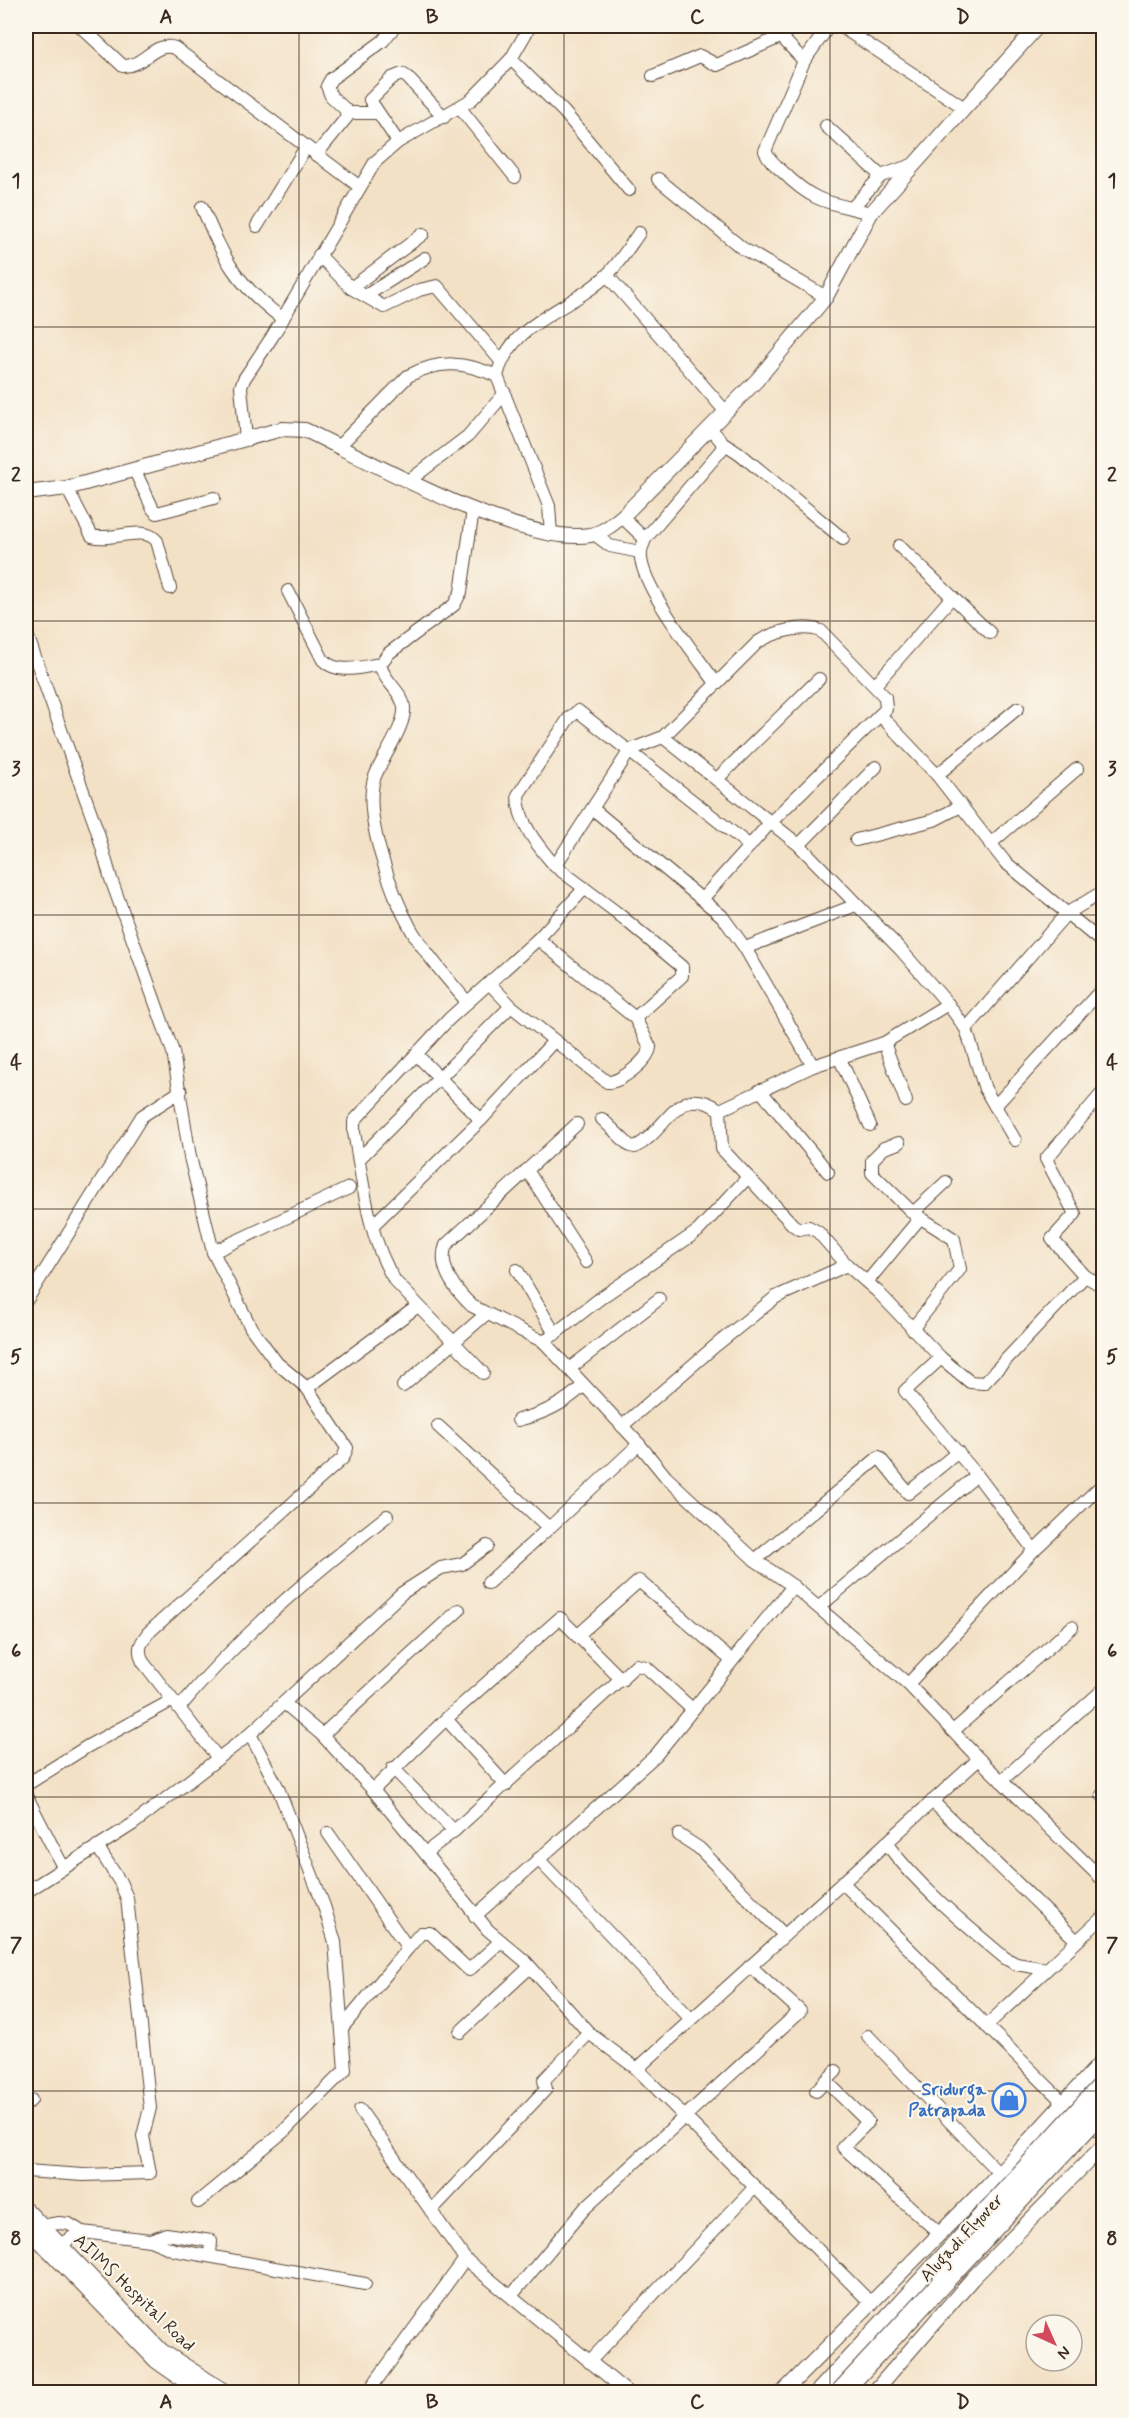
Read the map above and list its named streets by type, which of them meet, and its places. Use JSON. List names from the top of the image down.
{
  "streets": {
    "highway": ["Alugadi Flyover"],
    "street": ["AIIMS Hospital Road"]
  },
  "places": {
    "shop": ["Sridurga Patrapada"]
  },
  "north": "bottom right",
  "grid": {
    "columns": [
      "A",
      "B",
      "C",
      "D"
    ],
    "rows": [
      "1",
      "2",
      "3",
      "4",
      "5",
      "6",
      "7",
      "8"
    ]
  }
}
